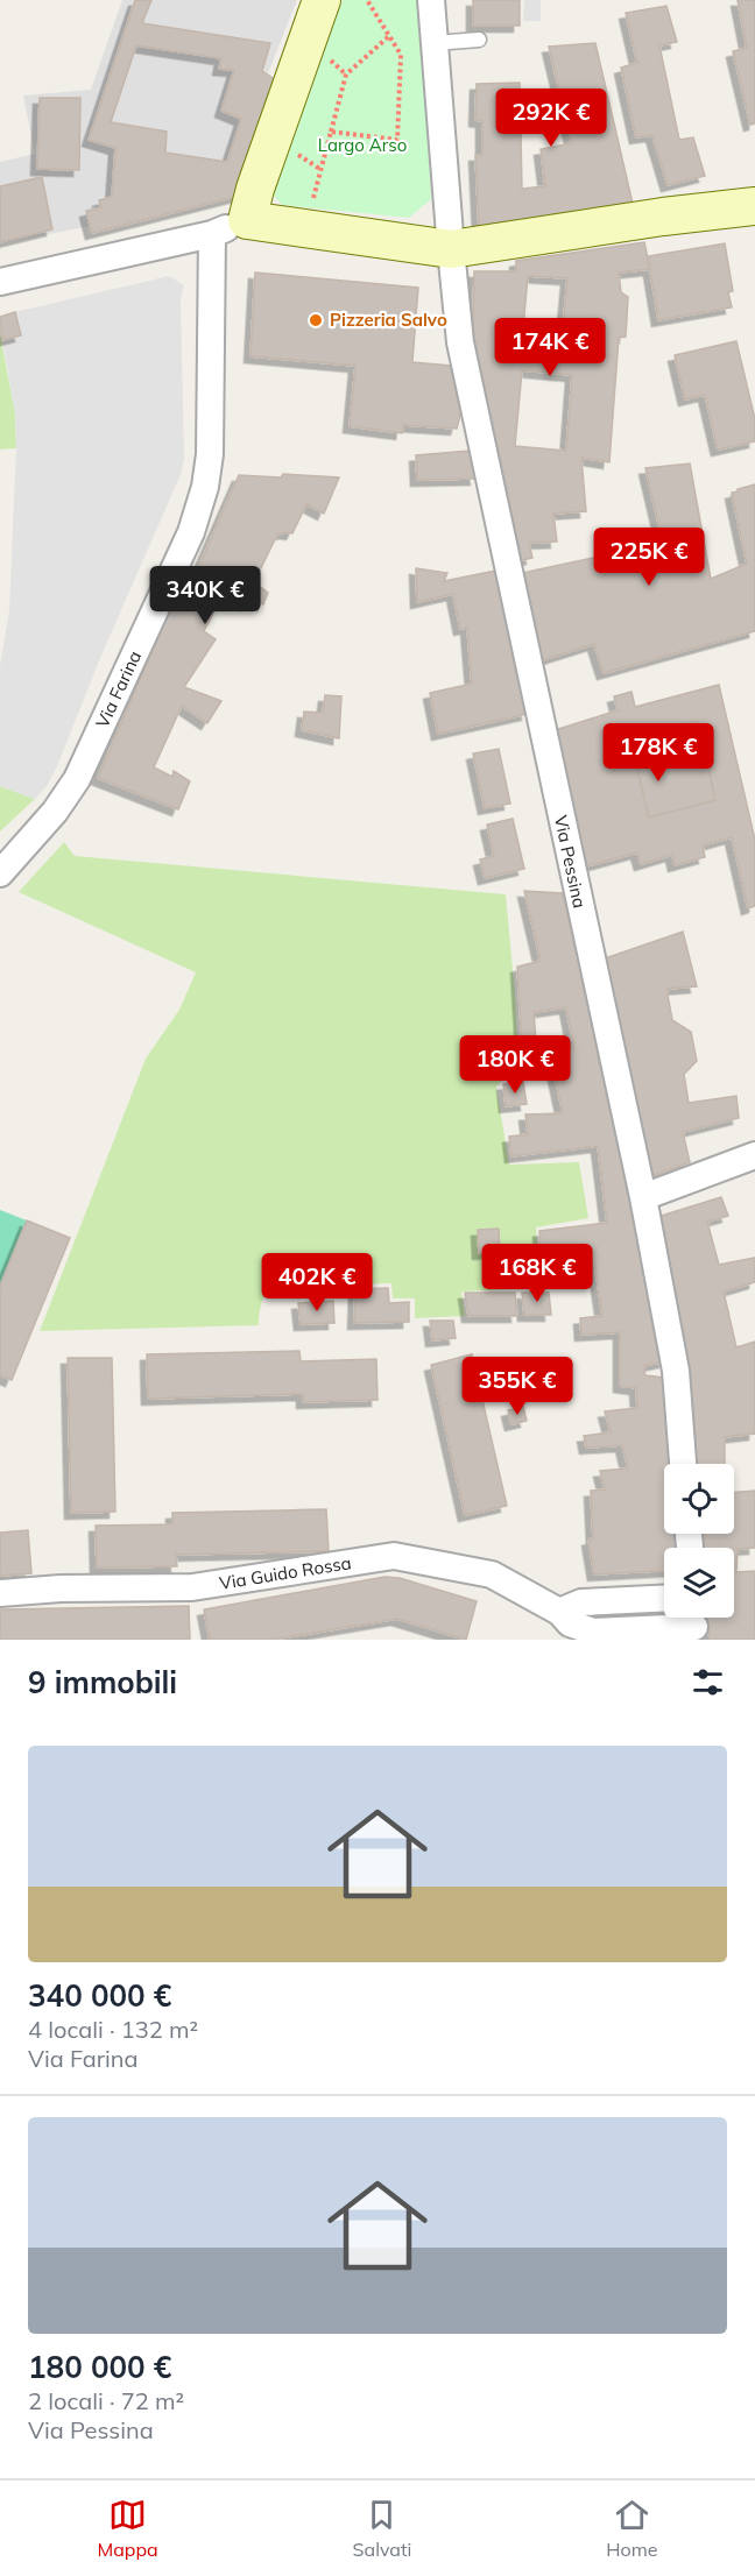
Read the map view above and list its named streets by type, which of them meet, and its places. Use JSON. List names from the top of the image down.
{
  "streets": {
    "street": ["Via Farina", "Via Pessina", "Via Guido Rossa"]
  },
  "parks": ["Largo Arso"],
  "places": ["Pizzeria Salvo"],
  "page": {
    "price": [
      "292K €",
      "174K €",
      "225K €",
      "340K €",
      "178K €",
      "180K €",
      "168K €",
      "402K €",
      "355K €"
    ],
    "heading": "9 immobili",
    "list": [
      {
        "name": "340 000 €",
        "note": "4 locali · 132 m² · Via Farina"
      },
      {
        "name": "180 000 €",
        "note": "2 locali · 72 m² · Via Pessina"
      }
    ],
    "tabs": ["Mappa", "Salvati", "Home"]
  }
}
